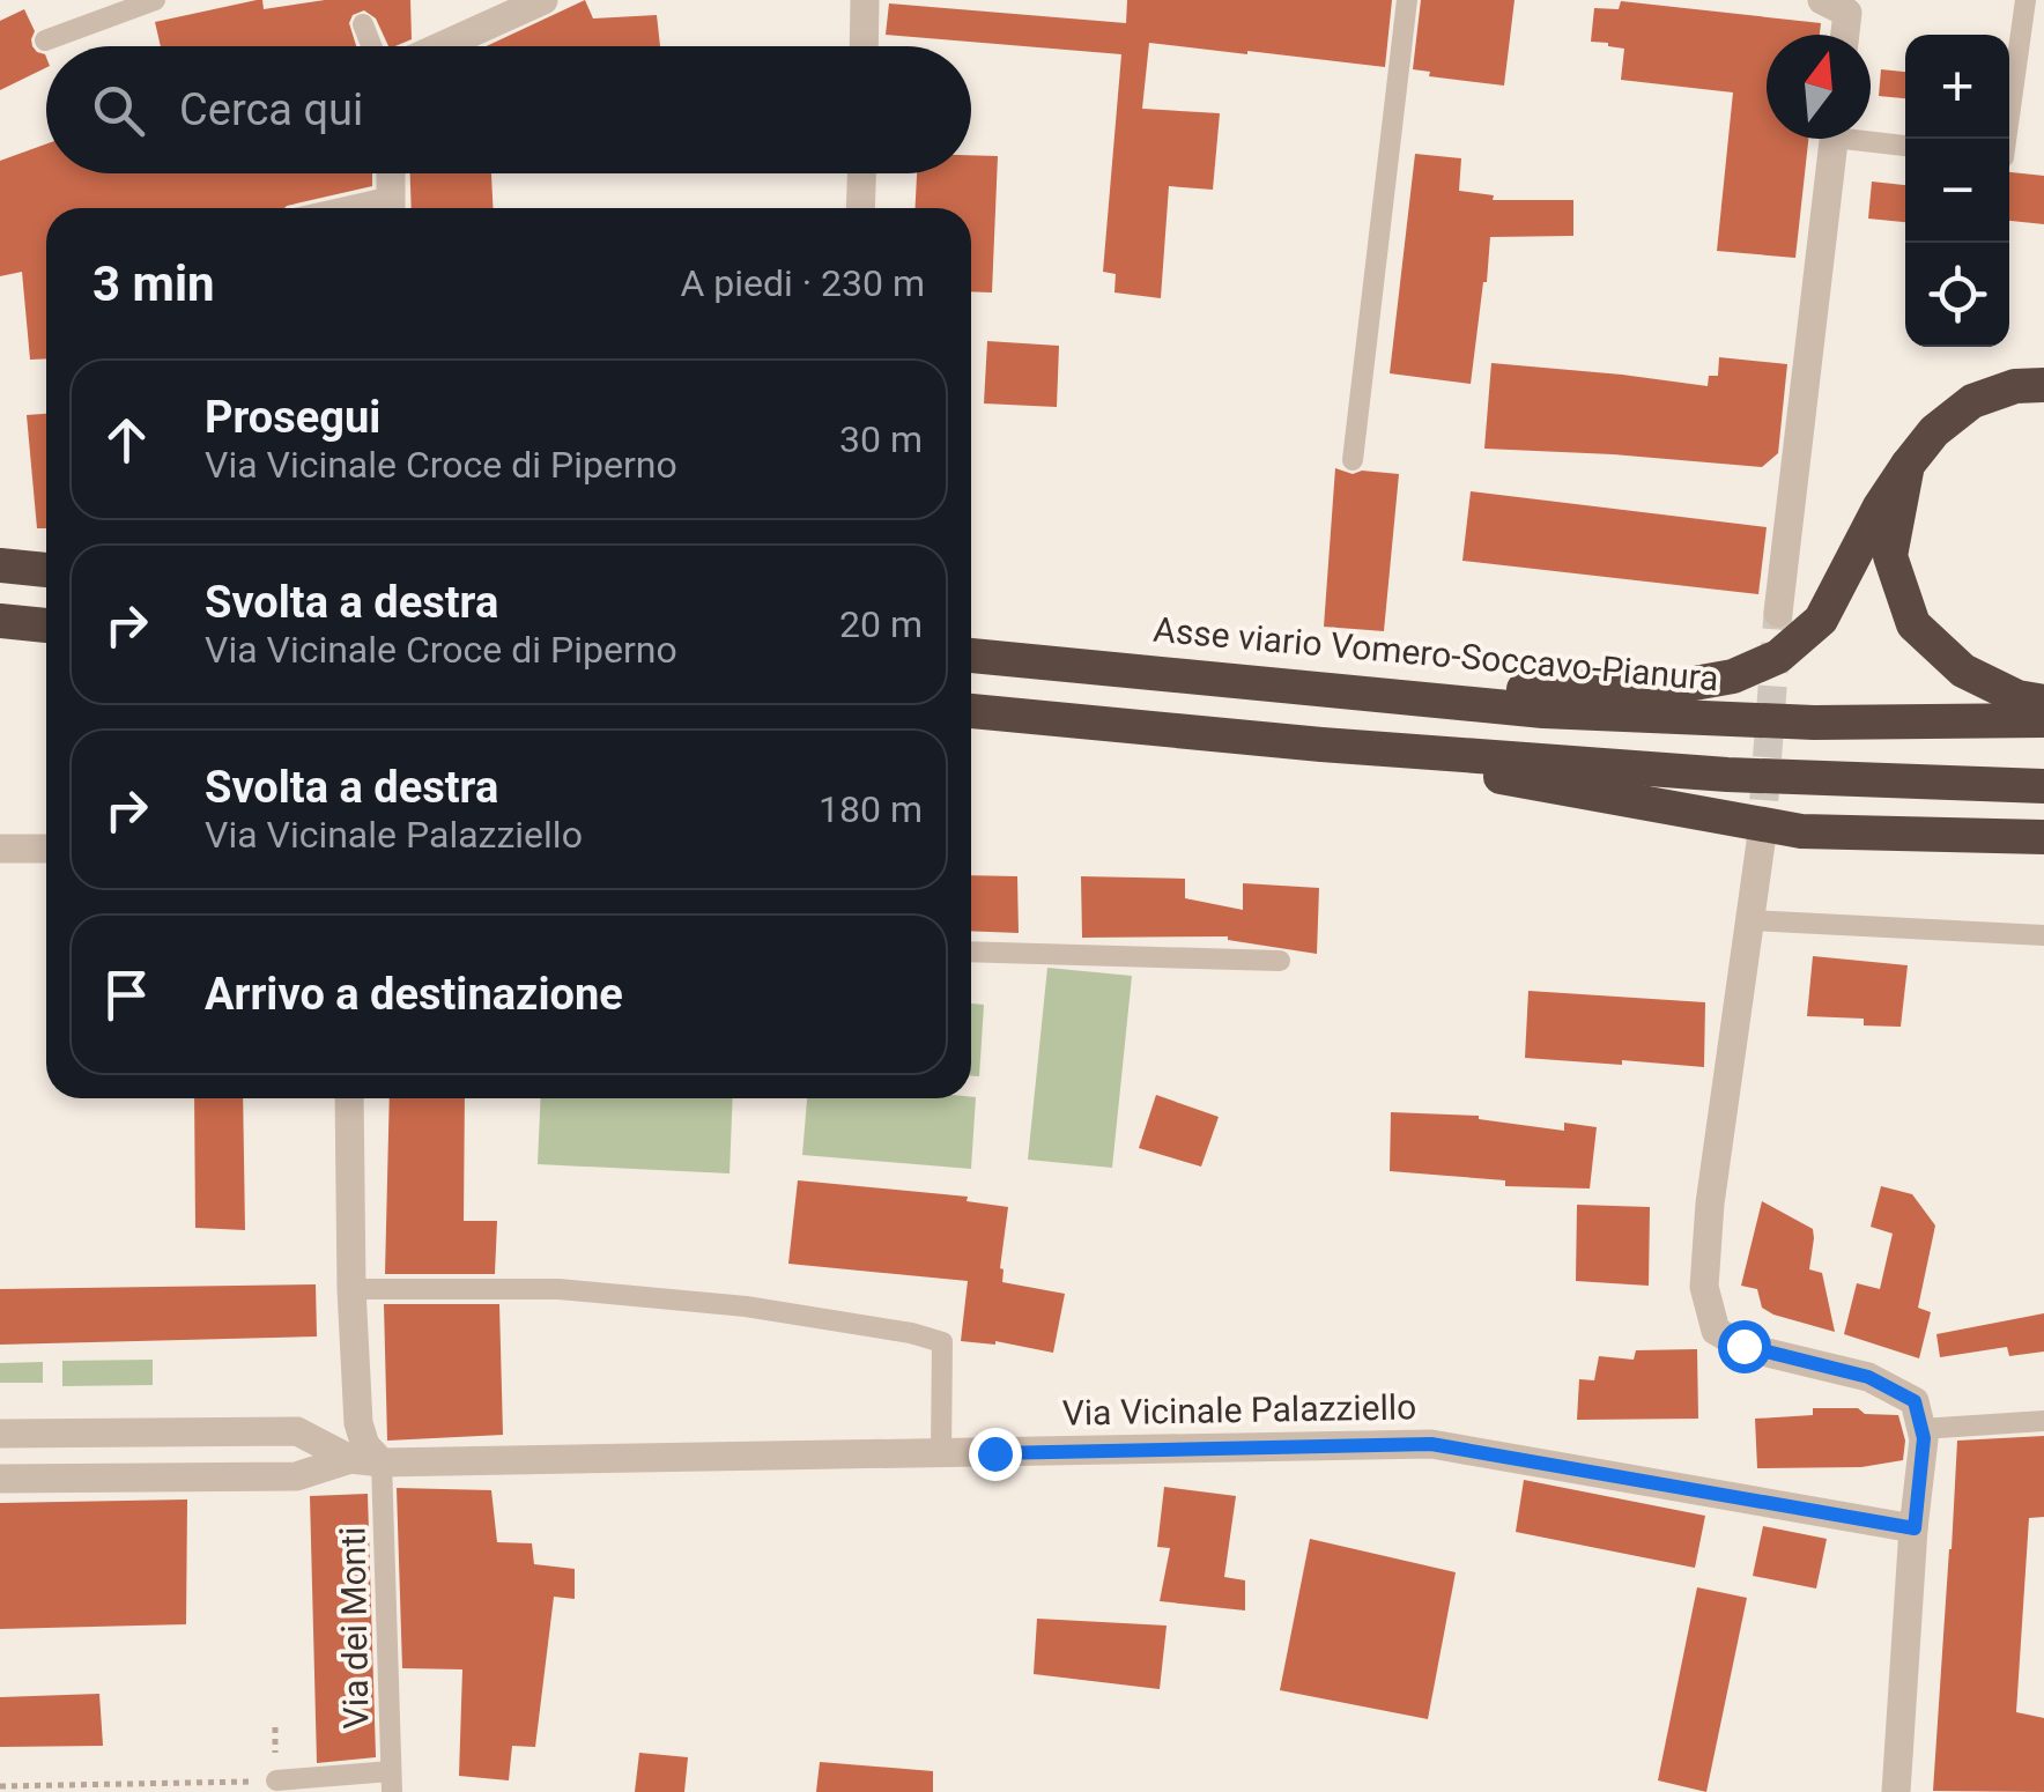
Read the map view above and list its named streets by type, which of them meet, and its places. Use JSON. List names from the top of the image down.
{
  "streets": {
    "highway": ["Asse viario Vomero-Soccavo-Pianura"],
    "street": ["Via Vicinale Palazziello"],
    "lane": ["Via dei Monti"]
  },
  "crossings": [
    ["Via Vicinale Palazziello", "Via dei Monti"]
  ],
  "north": "top",
  "page": {
    "map_buttons": ["+", "−"],
    "search": "Cerca qui",
    "heading": ["3 min", "A piedi · 230 m"],
    "list": [
      ["Prosegui", "Via Vicinale Croce di Piperno", "30 m"],
      ["Svolta a destra", "Via Vicinale Croce di Piperno", "20 m"],
      ["Svolta a destra", "Via Vicinale Palazziello", "180 m"],
      "Arrivo a destinazione"
    ]
  }
}
